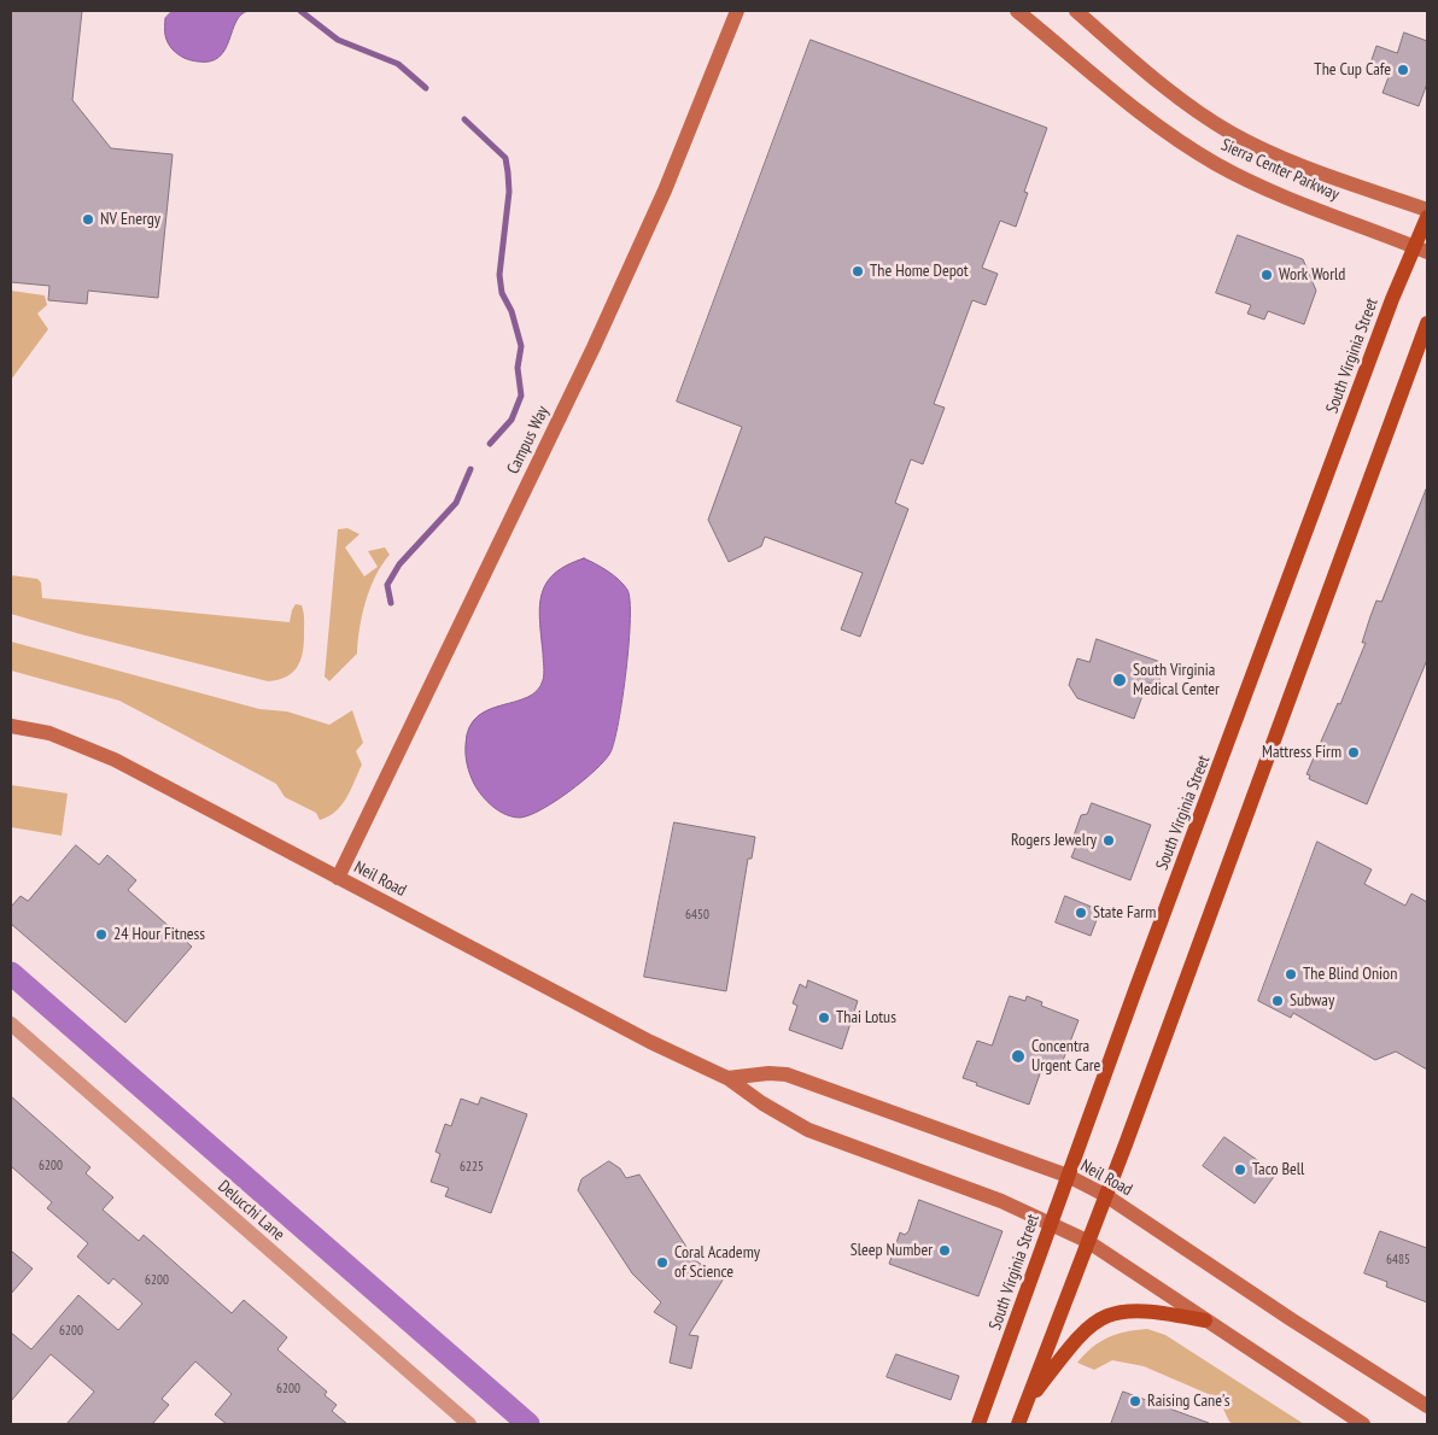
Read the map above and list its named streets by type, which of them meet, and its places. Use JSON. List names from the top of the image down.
{
  "streets": {
    "main road": ["South Virginia Street"],
    "street": [
      "Sierra Center Parkway",
      "Campus Way",
      "Neil Road",
      "Delucchi Lane"
    ]
  },
  "crossings": [
    ["Sierra Center Parkway", "South Virginia Street"],
    ["South Virginia Street", "Neil Road"],
    ["Campus Way", "Neil Road"]
  ],
  "places": [
    "The Cup Cafe",
    "NV Energy",
    "The Home Depot",
    "Work World",
    "South Virginia Medical Center",
    "Mattress Firm",
    "Rogers Jewelry",
    "State Farm",
    "24 Hour Fitness",
    "The Blind Onion",
    "Subway",
    "Thai Lotus",
    "Concentra Urgent Care",
    "Taco Bell",
    "Sleep Number",
    "Coral Academy of Science",
    "Raising Cane's"
  ],
  "house_numbers": [
    "6450",
    "6200",
    "6225",
    "6485",
    "6200",
    "6200",
    "6200"
  ]
}
